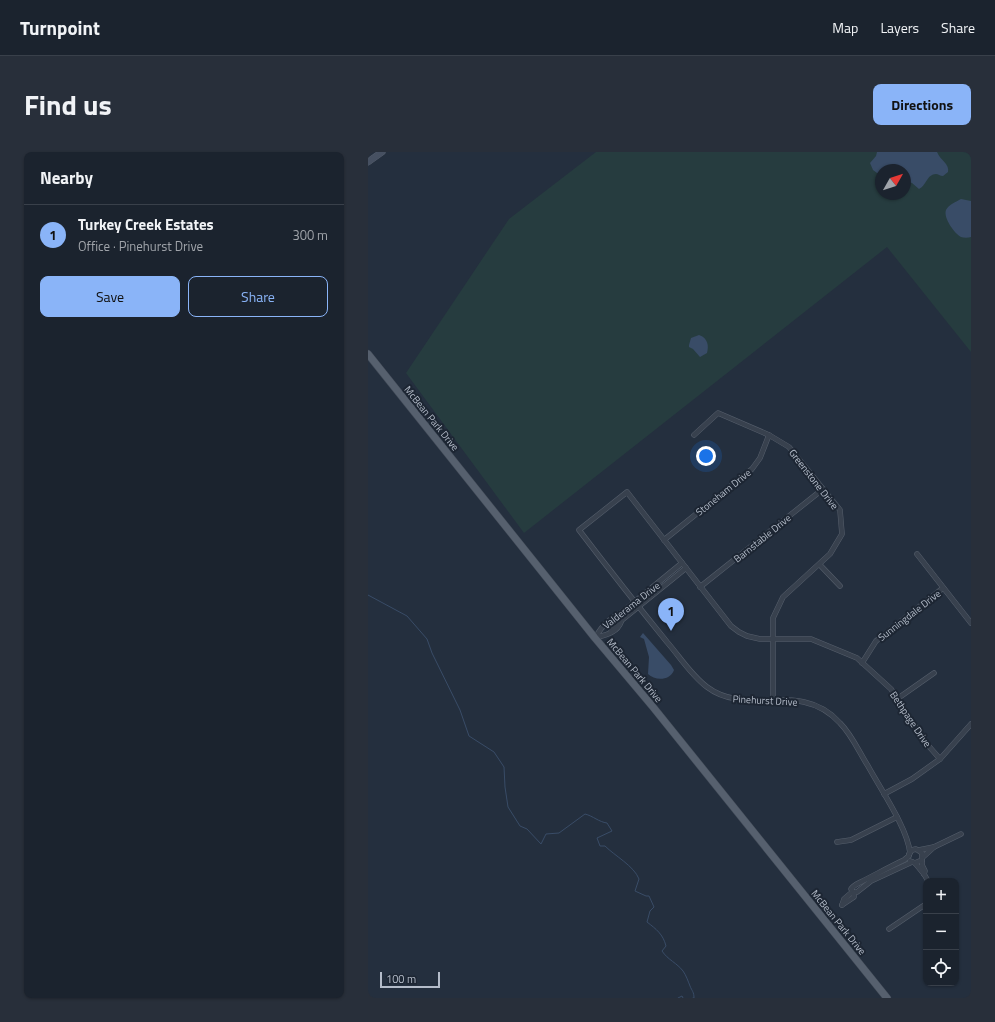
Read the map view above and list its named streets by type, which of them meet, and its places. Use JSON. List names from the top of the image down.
{
  "streets": {
    "main road": ["McBean Park Drive"],
    "street": [
      "Greenstone Drive",
      "Stoneham Drive",
      "Barnstable Drive",
      "Valderama Drive",
      "Sunningdale Drive",
      "Pinehurst Drive",
      "Bethpage Drive"
    ]
  },
  "crossings": [
    ["McBean Park Drive", "Valderama Drive"],
    ["Greenstone Drive", "Stoneham Drive"],
    ["Greenstone Drive", "Barnstable Drive"],
    ["Greenstone Drive", "Pinehurst Drive"],
    ["Greenstone Drive", "Bethpage Drive"],
    ["Stoneham Drive", "Pinehurst Drive"],
    ["Stoneham Drive", "Bethpage Drive"],
    ["Barnstable Drive", "Bethpage Drive"],
    ["Valderama Drive", "Pinehurst Drive"],
    ["Valderama Drive", "Bethpage Drive"],
    ["Sunningdale Drive", "Bethpage Drive"],
    ["Pinehurst Drive", "Bethpage Drive"]
  ],
  "scale_bar": "100 m",
  "north": "top right",
  "page": {
    "header": "Turnpoint",
    "nav": ["Map", "Layers", "Share"],
    "title": "Find us",
    "buttons": [
      "Directions",
      ["Save", "Share"]
    ],
    "heading": "Nearby",
    "list": [
      {
        "mark": "1",
        "name": "Turkey Creek Estates",
        "note": "Office · Pinehurst Drive",
        "value": "300 m"
      }
    ],
    "pins": "1",
    "map_buttons": ["+", "−"],
    "scale": "100 m"
  }
}
